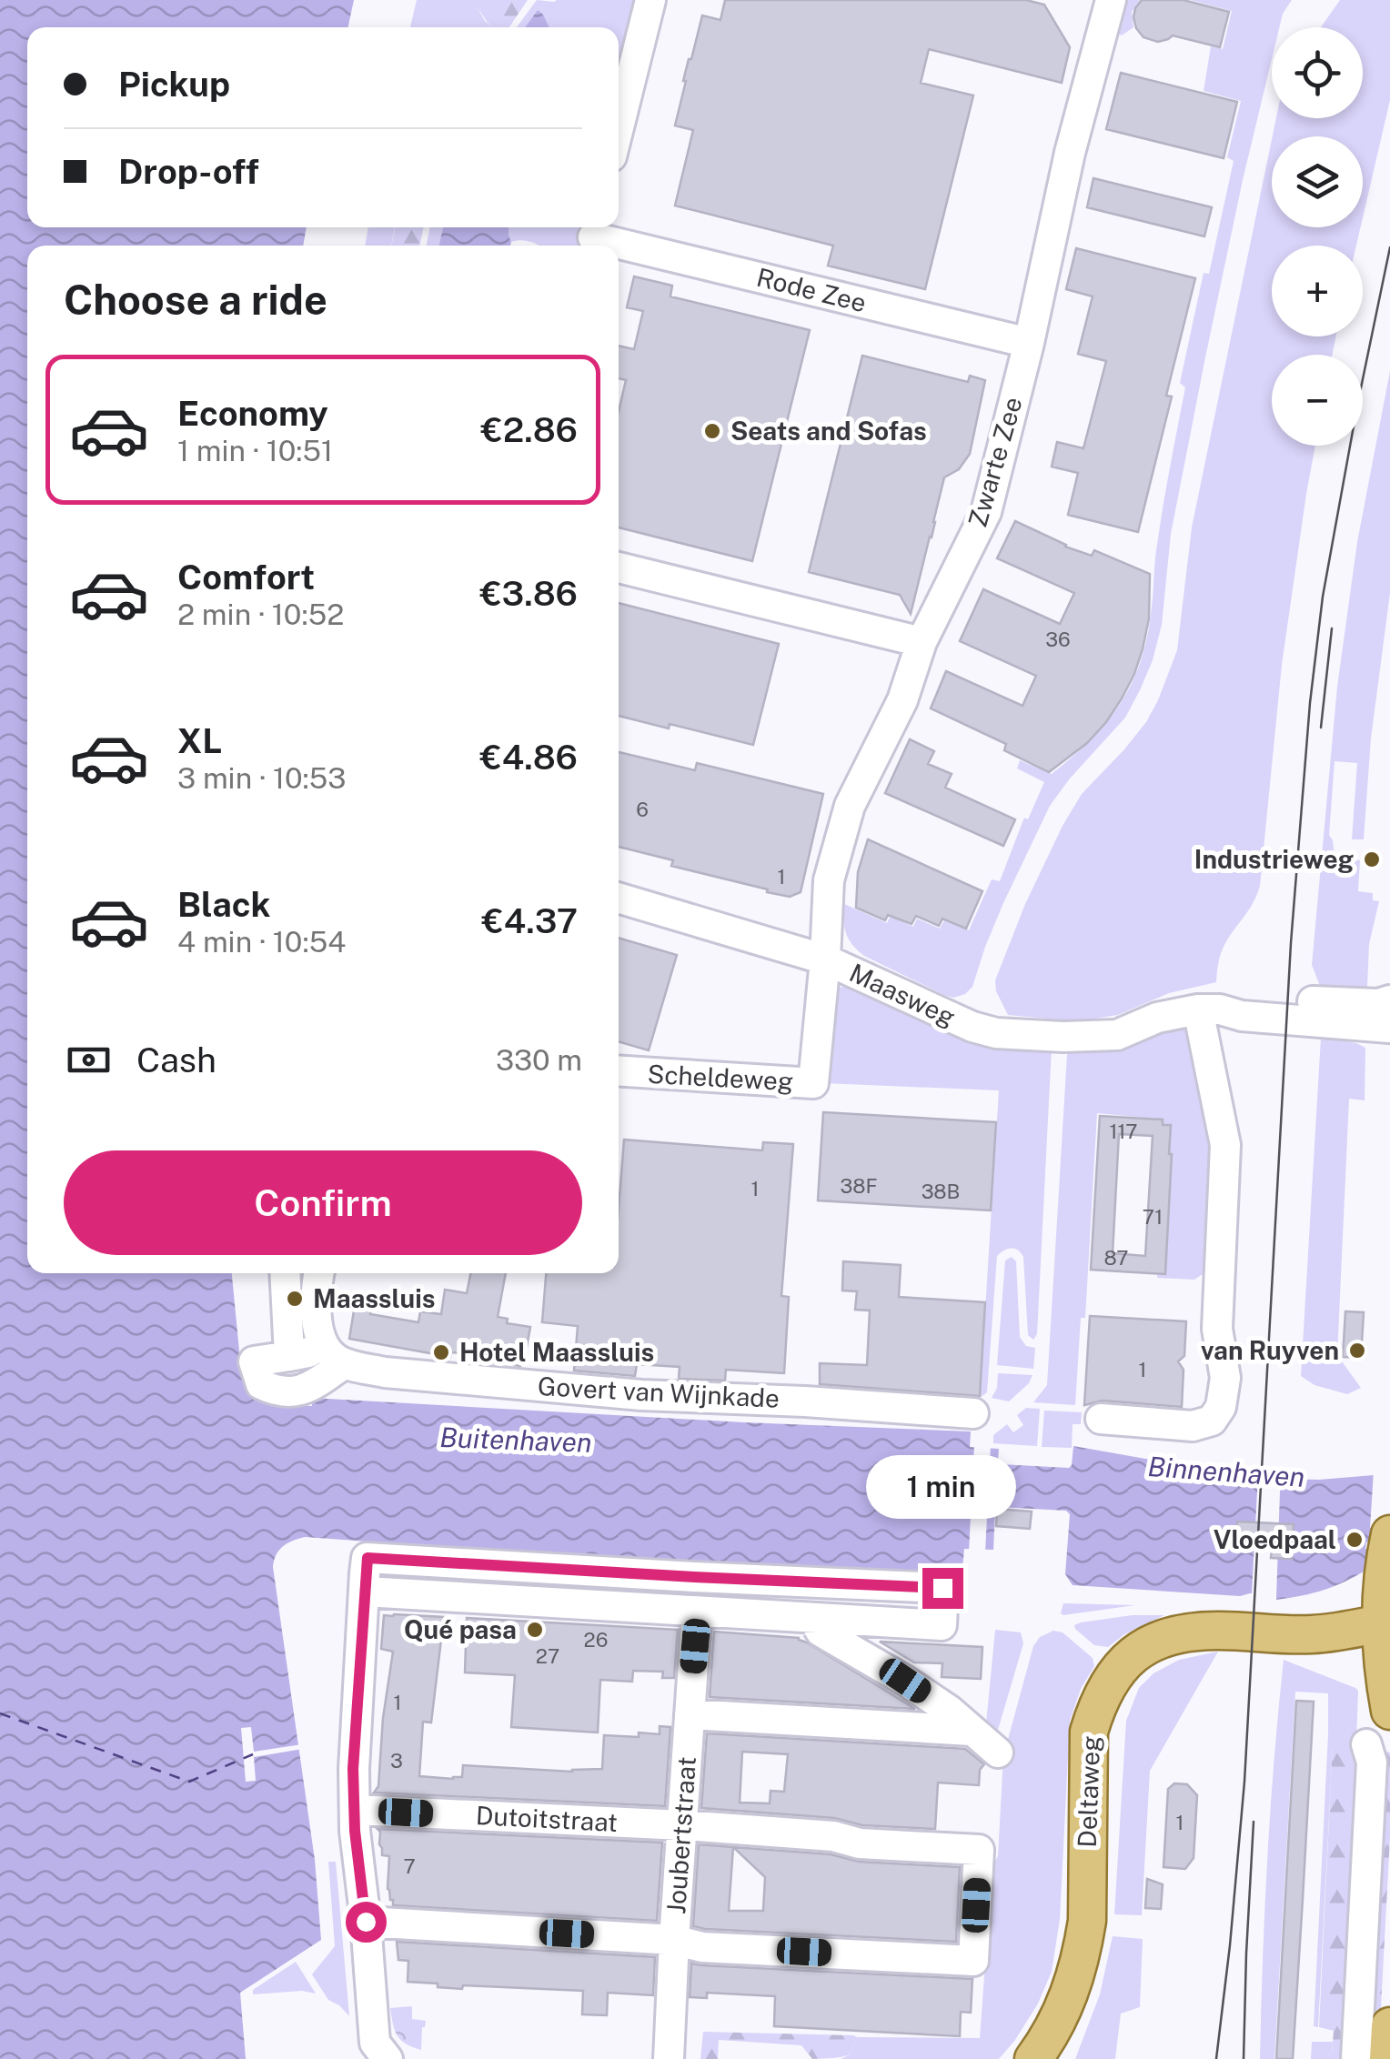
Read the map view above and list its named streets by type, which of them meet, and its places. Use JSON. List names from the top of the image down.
{
  "streets": {
    "main road": ["Deltaweg"],
    "street": [
      "Rode Zee",
      "Zwarte Zee",
      "Maasweg",
      "Scheldeweg",
      "Govert van Wijnkade",
      "Dutoitstraat",
      "Joubertstraat"
    ]
  },
  "crossings": [
    ["Rode Zee", "Zwarte Zee"],
    ["Zwarte Zee", "Maasweg"],
    ["Zwarte Zee", "Scheldeweg"],
    ["Maasweg", "Scheldeweg"],
    ["Dutoitstraat", "Joubertstraat"]
  ],
  "water": ["Buitenhaven", "Binnenhaven"],
  "places": [
    "Seats and Sofas",
    "Industrieweg",
    "Maassluis",
    "van Ruyven",
    "Hotel Maassluis",
    "Vloedpaal",
    "Qué pasa"
  ],
  "house_numbers": [
    "36",
    "6",
    "1",
    "117",
    "38F",
    "1",
    "38B",
    "71",
    "87",
    "1",
    "26",
    "27",
    "1",
    "3",
    "1",
    "7"
  ],
  "page": {
    "map_buttons": ["+", "−"],
    "banner": ["Pickup", "Drop-off"],
    "heading": "Choose a ride",
    "list": [
      {
        "name": "Economy",
        "note": "1 min · 10:51",
        "value": "€2.86"
      },
      {
        "name": "Comfort",
        "note": "2 min · 10:52",
        "value": "€3.86"
      },
      {
        "name": "XL",
        "note": "3 min · 10:53",
        "value": "€4.86"
      },
      {
        "name": "Black",
        "note": "4 min · 10:54",
        "value": "€4.37"
      }
    ],
    "pay": ["Cash", "330 m"],
    "buttons": "Confirm",
    "bubble": "1 min"
  }
}
